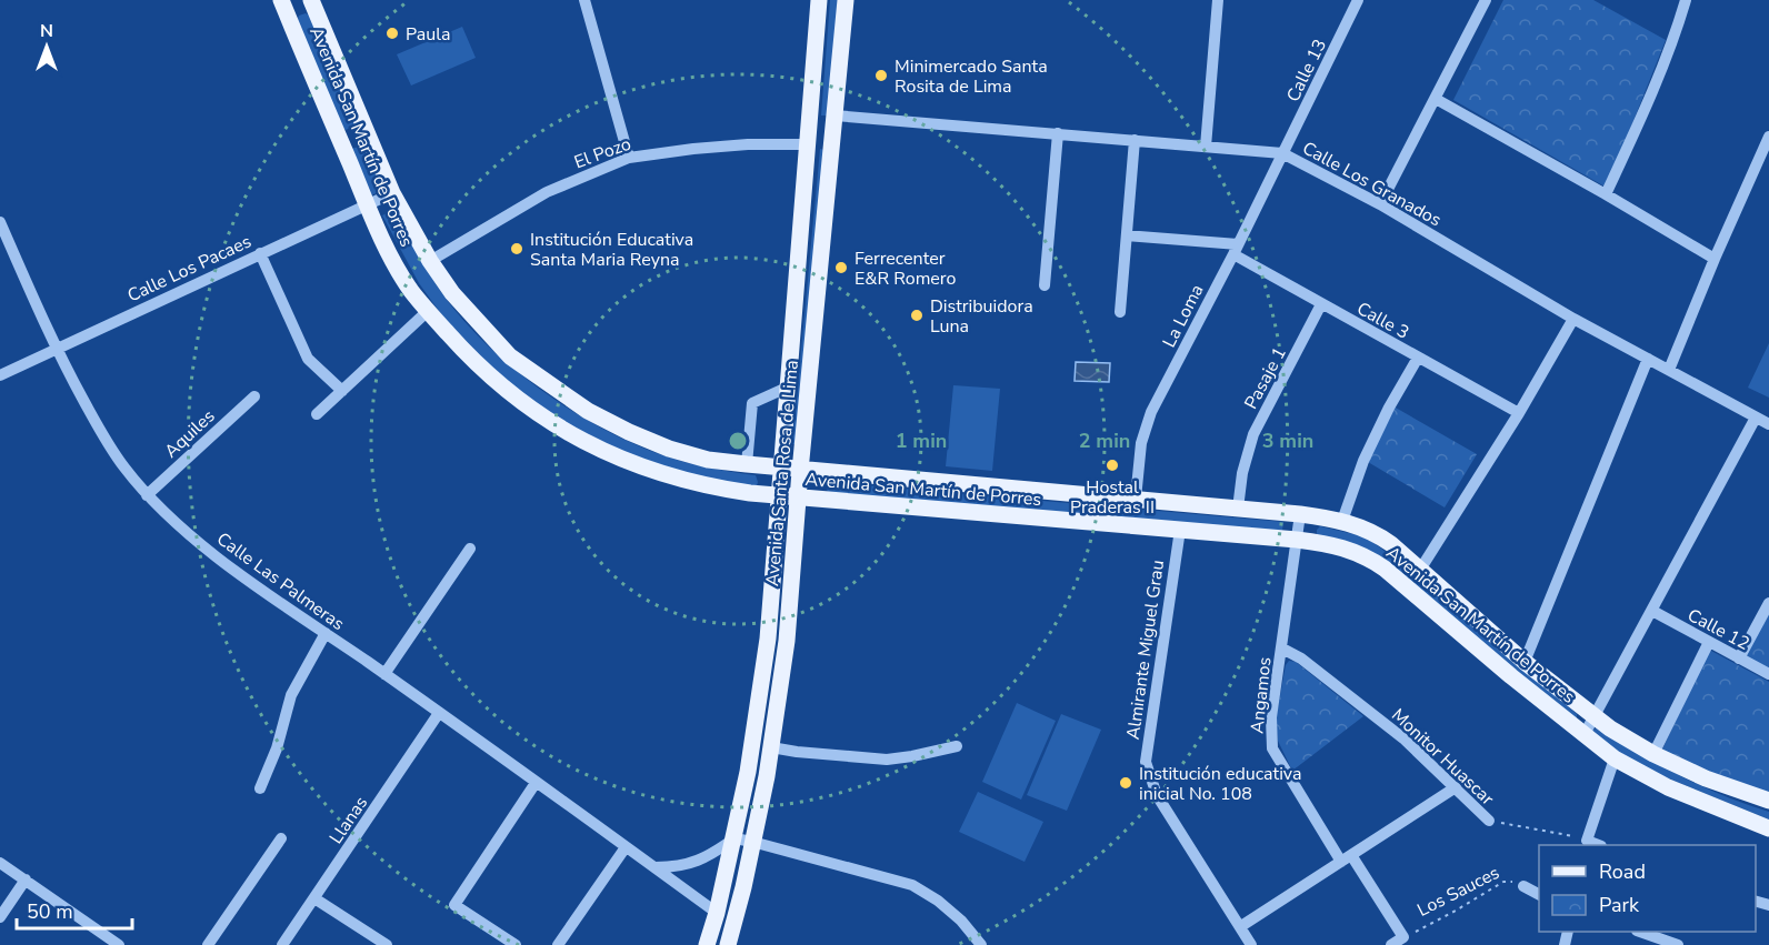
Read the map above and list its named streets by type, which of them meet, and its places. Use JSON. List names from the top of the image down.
{
  "streets": {
    "main road": ["Avenida San Martín de Porres", "Avenida Santa Rosa de Lima"],
    "street": [
      "Calle 13",
      "El Pozo",
      "Calle Los Granados",
      "Calle Los Pacaes",
      "La Loma",
      "Calle 3",
      "Pasaje 1",
      "Aquiles",
      "Calle Las Palmeras",
      "Calle 12",
      "Almirante Miguel Grau",
      "Angamos",
      "Monitor Huascar",
      "Llanas",
      "Los Sauces"
    ]
  },
  "crossings": [
    ["Calle 13", "Calle Los Granados"],
    ["Calle 13", "La Loma"],
    ["Avenida San Martín de Porres", "El Pozo"],
    ["Avenida San Martín de Porres", "Calle Los Pacaes"],
    ["Avenida San Martín de Porres", "La Loma"],
    ["Avenida San Martín de Porres", "Pasaje 1"],
    ["Avenida San Martín de Porres", "Avenida Santa Rosa de Lima"],
    ["Avenida San Martín de Porres", "Almirante Miguel Grau"],
    ["Avenida San Martín de Porres", "Angamos"],
    ["El Pozo", "Avenida Santa Rosa de Lima"],
    ["Calle Los Granados", "La Loma"],
    ["Calle Los Granados", "Avenida Santa Rosa de Lima"],
    ["Calle Los Pacaes", "Calle Las Palmeras"],
    ["La Loma", "Calle 3"],
    ["Calle 3", "Pasaje 1"],
    ["Aquiles", "Calle Las Palmeras"],
    ["Avenida Santa Rosa de Lima", "Calle Las Palmeras"],
    ["Calle Las Palmeras", "Llanas"],
    ["Angamos", "Monitor Huascar"],
    ["Angamos", "Los Sauces"]
  ],
  "places": [
    "Paula",
    "Minimercado Santa Rosita de Lima",
    "Institución Educativa Santa Maria Reyna",
    "Ferrecenter E&R Romero",
    "Distribuidora Luna",
    "Hostal Praderas II",
    "Institución educativa inicial No. 108"
  ],
  "legend": ["Road", "Park"],
  "scale_bar": "50 m",
  "north": "top",
  "rings": ["1 min", "2 min", "3 min"]
}
